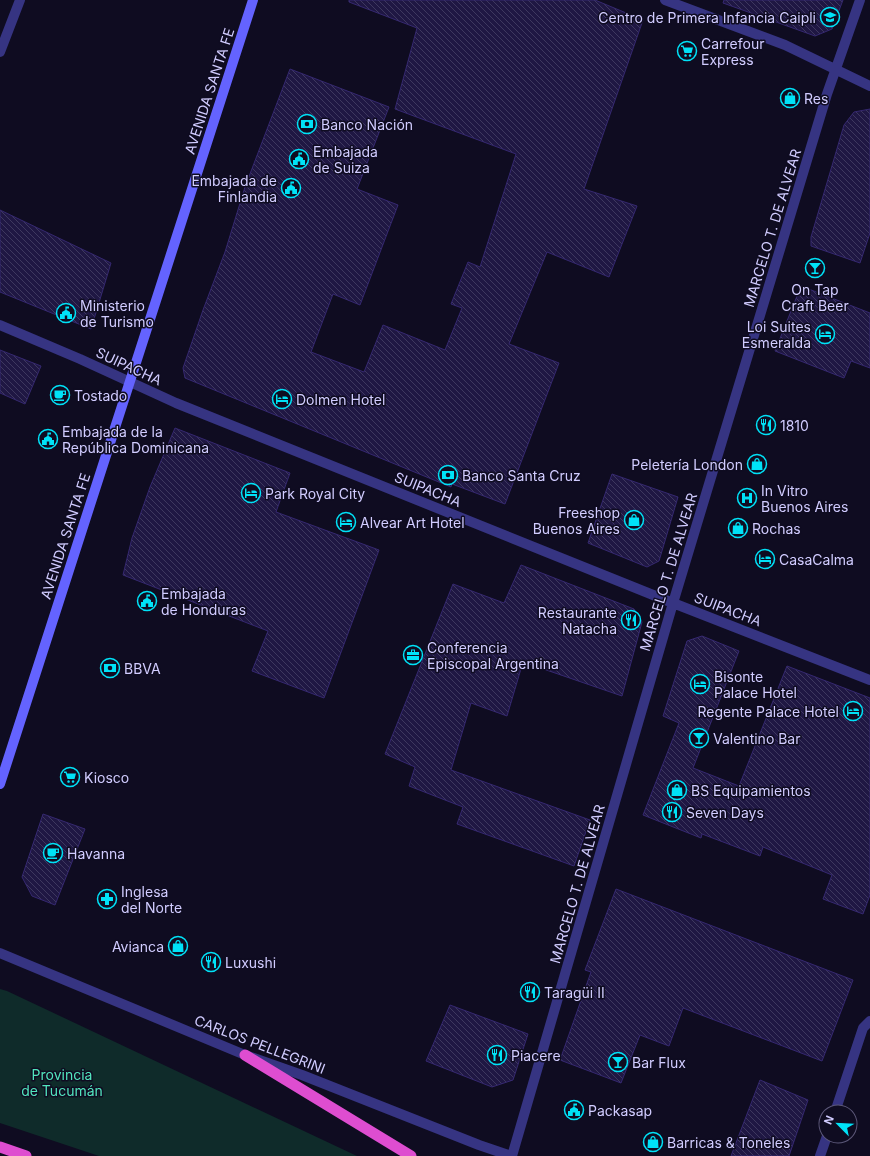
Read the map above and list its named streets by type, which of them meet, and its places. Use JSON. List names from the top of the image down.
{
  "streets": {
    "main road": ["AVENIDA SANTA FE"],
    "street": ["MARCELO T. DE ALVEAR", "SUIPACHA", "CARLOS PELLEGRINI"]
  },
  "crossings": [
    ["AVENIDA SANTA FE", "SUIPACHA"],
    ["MARCELO T. DE ALVEAR", "SUIPACHA"],
    ["MARCELO T. DE ALVEAR", "CARLOS PELLEGRINI"]
  ],
  "parks": ["Provincia de Tucumán"],
  "places": {
    "school or university": ["Centro de Primera Infancia Caipli"],
    "supermarket": ["Carrefour Express", "Kiosco"],
    "shop": [
      "Res",
      "Peletería London",
      "Freeshop Buenos Aires",
      "Rochas",
      "BS Equipamientos",
      "Avianca",
      "Barricas & Toneles"
    ],
    "bank": ["Banco Nación", "Banco Santa Cruz", "BBVA"],
    "public building": [
      "Embajada de Suiza",
      "Embajada de Finlandia",
      "Ministerio de Turismo",
      "Embajada de la República Dominicana",
      "Embajada de Honduras",
      "Packasap"
    ],
    "bar": ["On Tap Craft Beer", "Valentino Bar", "Bar Flux"],
    "hotel": [
      "Loi Suites Esmeralda",
      "Dolmen Hotel",
      "Park Royal City",
      "Alvear Art Hotel",
      "CasaCalma",
      "Bisonte Palace Hotel",
      "Regente Palace Hotel"
    ],
    "cafe": ["Tostado", "Havanna"],
    "restaurant": [
      "1810",
      "Restaurante Natacha",
      "Seven Days",
      "Luxushi",
      "Taragüi II",
      "Piacere"
    ],
    "hospital": ["In Vitro Buenos Aires"],
    "office": ["Conferencia Episcopal Argentina"],
    "pharmacy": ["Inglesa del Norte"]
  },
  "north": "top left"
}
